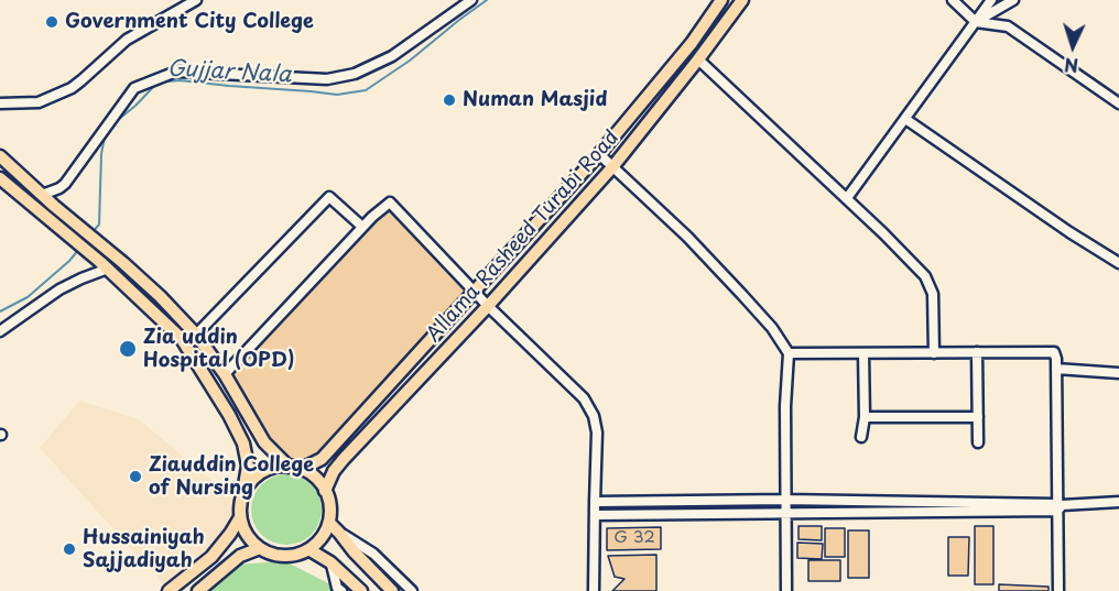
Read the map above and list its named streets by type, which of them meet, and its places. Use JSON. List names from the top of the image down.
{
  "streets": {
    "main road": ["Allama Rasheed Turabi Road"]
  },
  "water": ["Gujjar Nala"],
  "places": [
    "Government City College",
    "Numan Masjid",
    "Zia uddin Hospital (OPD)",
    "Ziauddin College of Nursing",
    "Hussainiyah Sajjadiyah"
  ],
  "house_numbers": ["G 32"],
  "north": "bottom"
}
